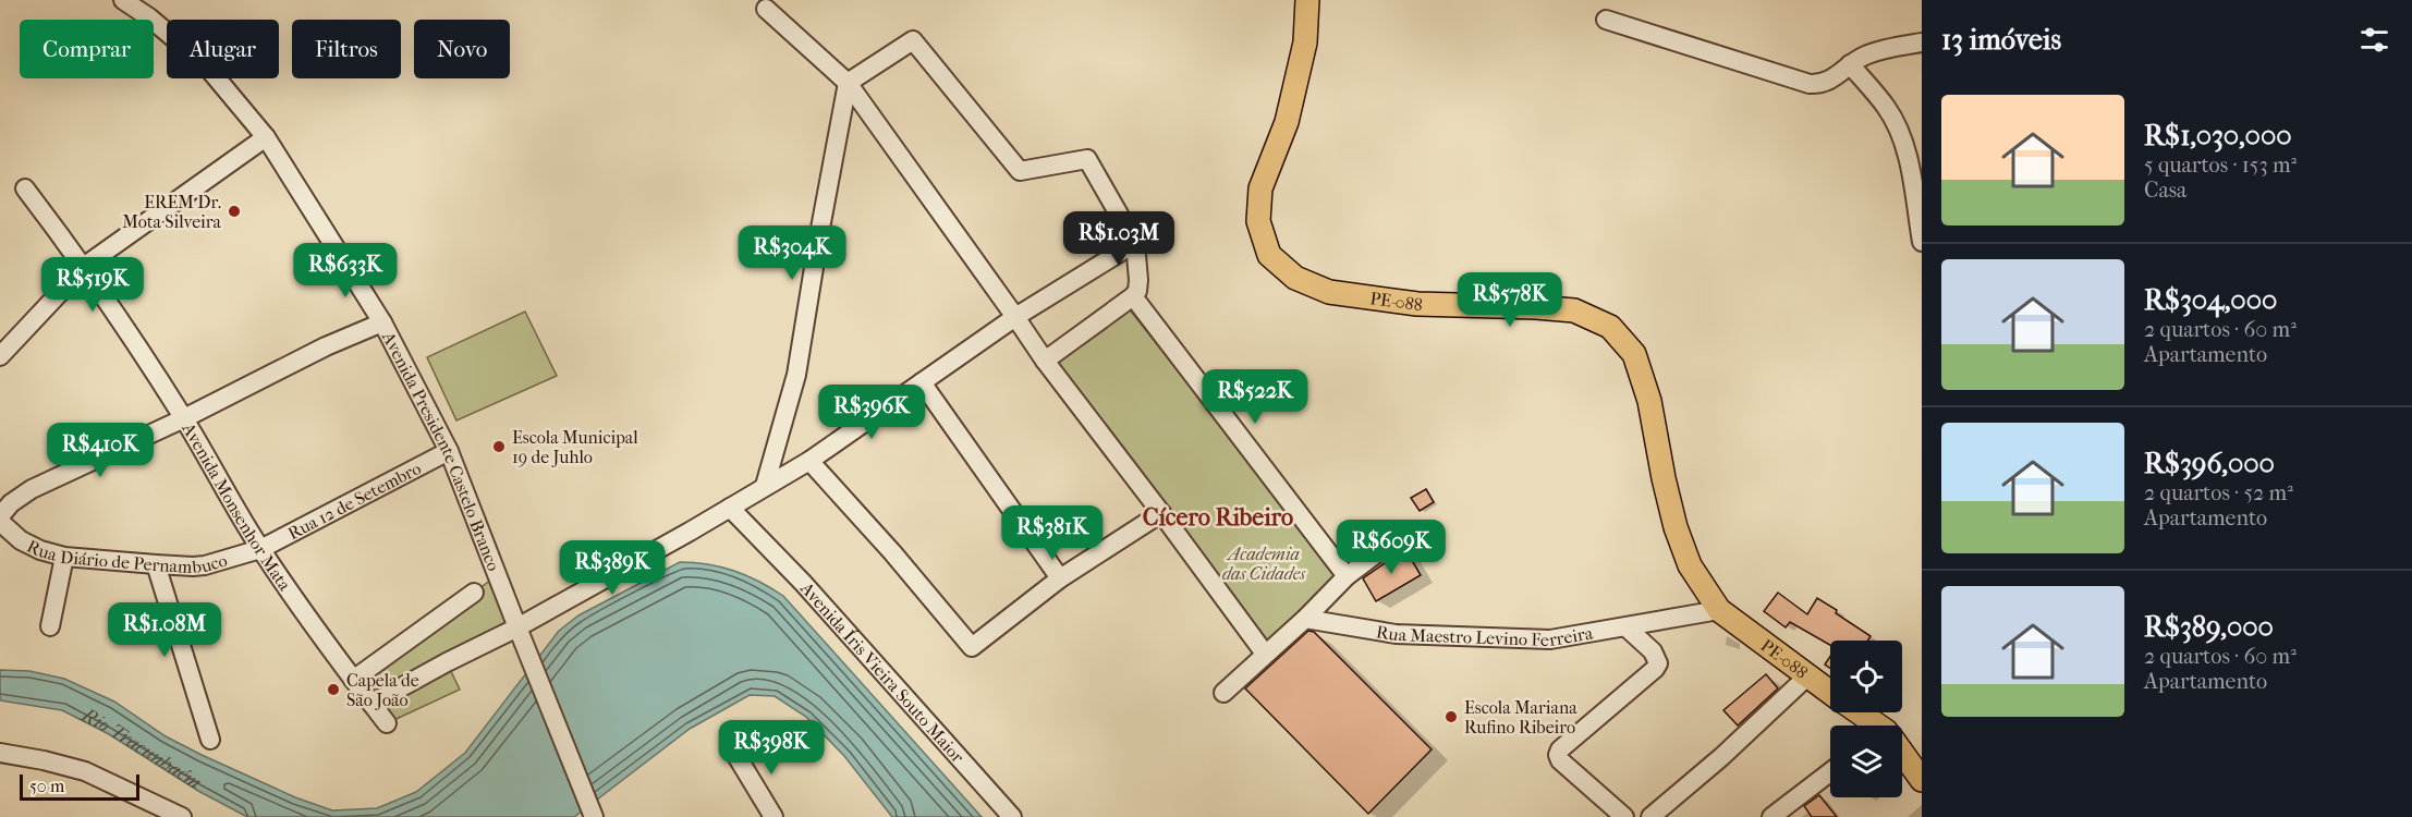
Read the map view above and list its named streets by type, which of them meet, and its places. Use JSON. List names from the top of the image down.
{
  "streets": {
    "main road": ["PE-088"],
    "street": [
      "Avenida Presidente Castelo Branco",
      "Rua 12 de Setembro",
      "Avenida Monsenhor Mata",
      "Rua Diário de Pernambuco",
      "Rua Maestro Levino Ferreira",
      "Avenida Íris Vieira Souto Maior"
    ]
  },
  "crossings": [
    ["PE-088", "Rua Maestro Levino Ferreira"],
    ["Avenida Presidente Castelo Branco", "Rua 12 de Setembro"],
    ["Rua 12 de Setembro", "Avenida Monsenhor Mata"],
    ["Rua 12 de Setembro", "Rua Diário de Pernambuco"],
    ["Avenida Monsenhor Mata", "Rua Diário de Pernambuco"]
  ],
  "districts": ["Cícero Ribeiro"],
  "water": ["Rio Tracunhaém"],
  "parks": ["Academia das Cidades"],
  "places": [
    "EREM Dr. Mota Silveira",
    "Escola Municipal 19 de Juhlo",
    "Capela de São João",
    "Escola Mariana Rufino Ribeiro"
  ],
  "scale_bar": "50 m",
  "page": {
    "heading": "13 imóveis",
    "chip": [
      "Comprar",
      "Alugar",
      "Filtros",
      "Novo"
    ],
    "list": [
      {
        "name": "R$1,030,000",
        "note": "5 quartos · 153 m² · Casa"
      },
      {
        "name": "R$304,000",
        "note": "2 quartos · 60 m² · Apartamento"
      },
      {
        "name": "R$396,000",
        "note": "2 quartos · 52 m² · Apartamento"
      },
      {
        "name": "R$389,000",
        "note": "2 quartos · 60 m² · Apartamento"
      }
    ],
    "price": [
      "R$1.03M",
      "R$304K",
      "R$633K",
      "R$519K",
      "R$578K",
      "R$522K",
      "R$396K",
      "R$410K",
      "R$381K",
      "R$609K",
      "R$389K",
      "R$1.08M",
      "R$398K"
    ],
    "scale": "50 m"
  }
}
